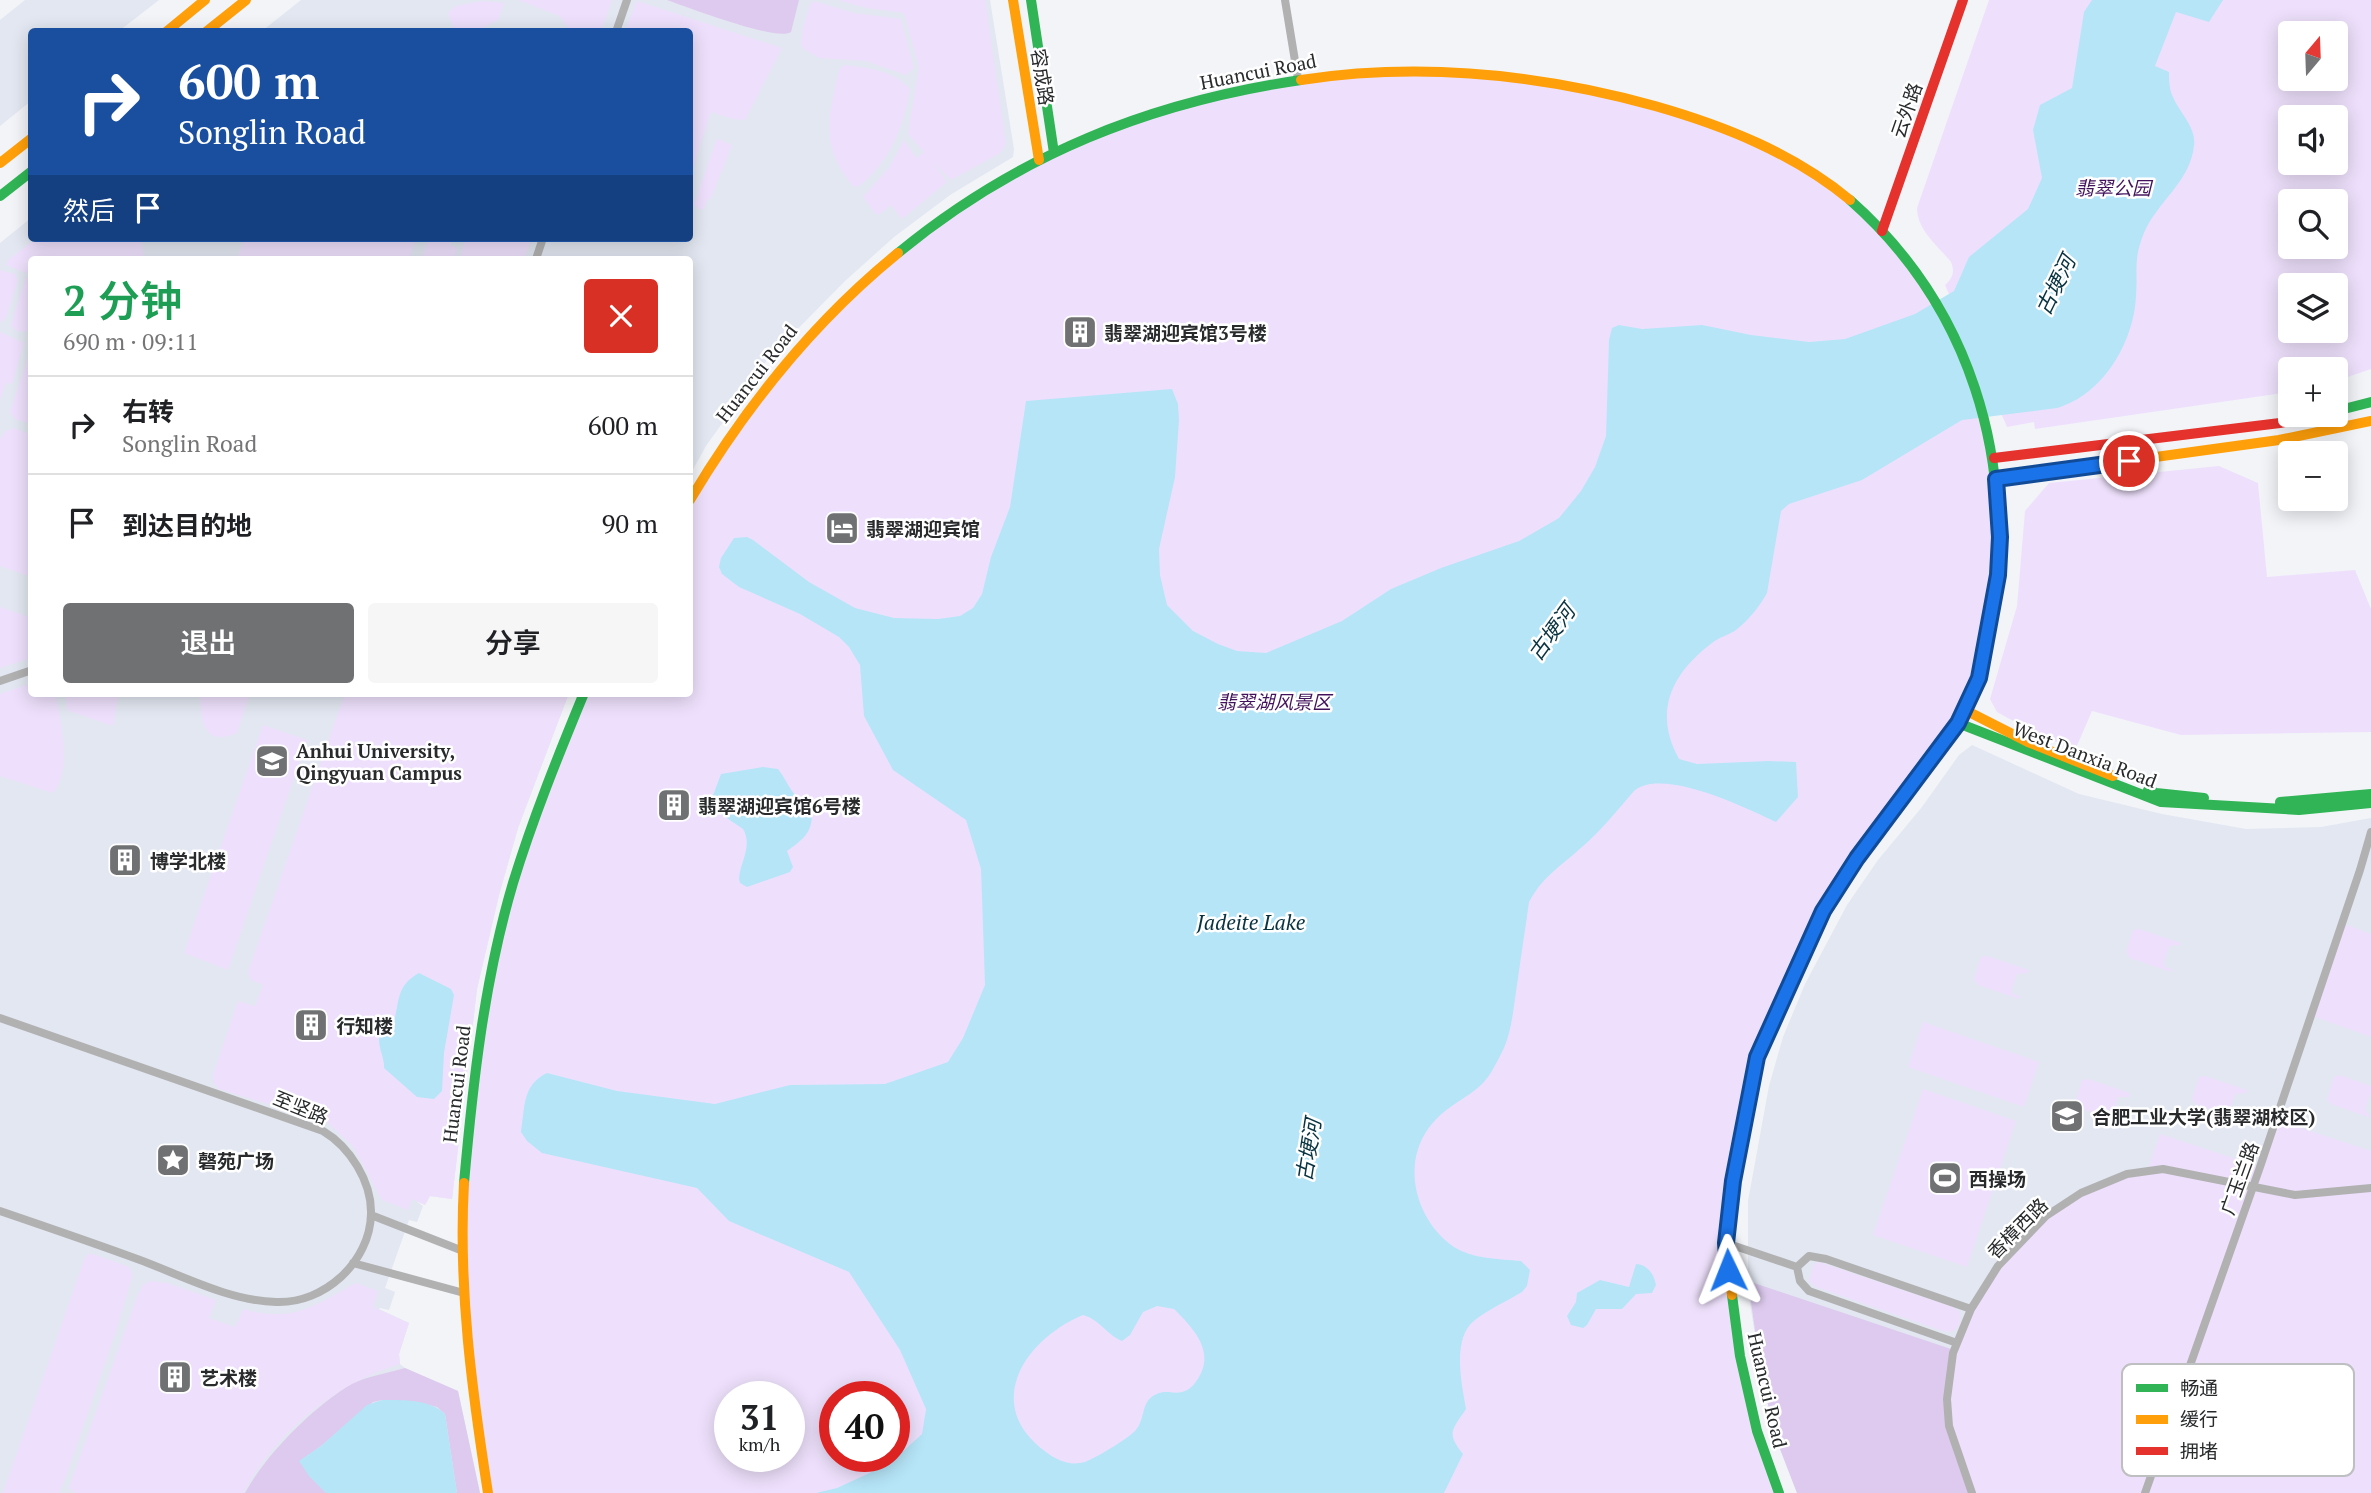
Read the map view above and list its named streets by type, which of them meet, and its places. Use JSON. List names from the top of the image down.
{
  "streets": {
    "street": [
      "Huancui Road",
      "容成路",
      "云外路",
      "West Danxia Road",
      "至坚路",
      "广玉兰路",
      "香樟西路"
    ]
  },
  "crossings": [
    ["Huancui Road", "容成路"],
    ["Huancui Road", "云外路"],
    ["Huancui Road", "West Danxia Road"],
    ["广玉兰路", "香樟西路"]
  ],
  "water": ["古埂河", "Jadeite Lake"],
  "parks": ["翡翠公园", "翡翠湖风景区"],
  "places": {
    "building": [
      "翡翠湖迎宾馆3号楼",
      "翡翠湖迎宾馆6号楼",
      "博学北楼",
      "行知楼",
      "艺术楼"
    ],
    "hotel": ["翡翠湖迎宾馆"],
    "school or university": ["Anhui University, Qingyuan Campus", "合肥工业大学(翡翠湖校区)"],
    "place": ["磬苑广场"],
    "sports": ["西操场"]
  },
  "legend": ["畅通", "缓行", "拥堵"],
  "north": "top",
  "page": {
    "map_buttons": ["+", "−"],
    "turn": ["600 m", "Songlin Road"],
    "then": "然后",
    "heading": ["2 分钟", "690 m · 09:11"],
    "list": [
      {
        "name": "右转",
        "note": "Songlin Road",
        "value": "600 m"
      },
      {
        "name": "到达目的地",
        "value": "90 m"
      }
    ],
    "buttons": ["退出", "分享"],
    "speed": "31 km/h",
    "limit": "40"
  }
}
